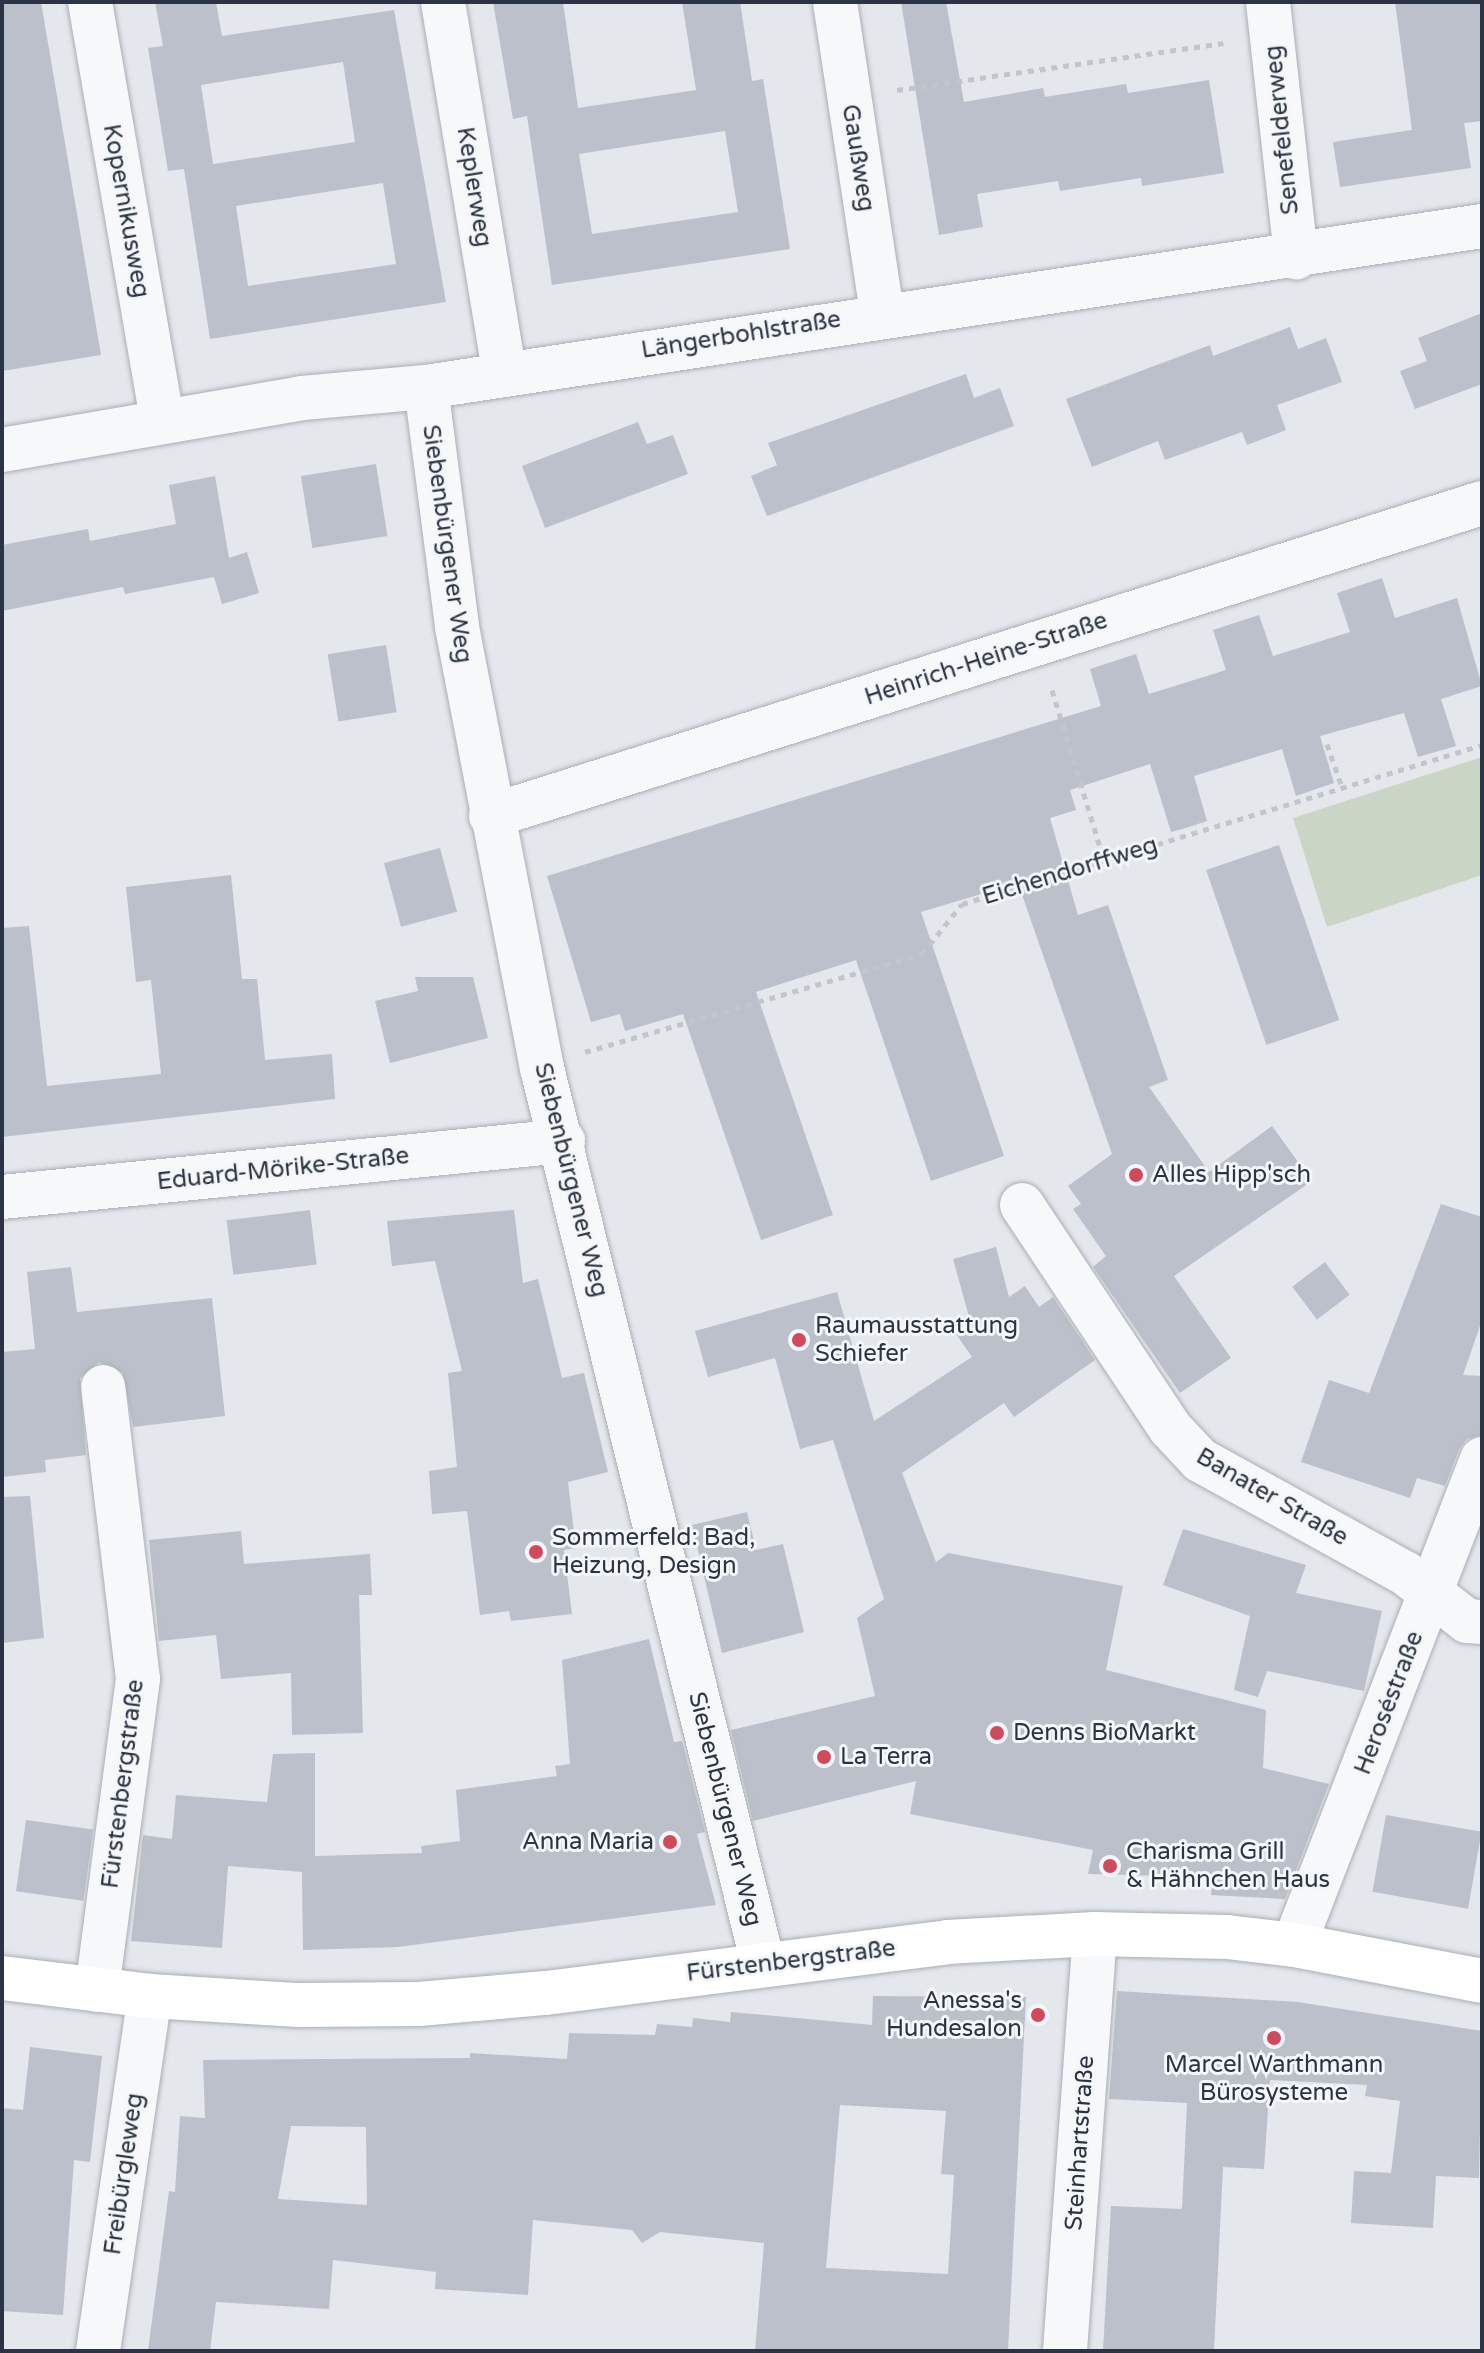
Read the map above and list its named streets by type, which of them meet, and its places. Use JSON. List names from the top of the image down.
{
  "streets": {
    "main road": ["Fürstenbergstraße"],
    "street": [
      "Senefelderweg",
      "Gaußweg",
      "Keplerweg",
      "Kopernikusweg",
      "Längerbohlstraße",
      "Siebenbürgener Weg",
      "Heinrich-Heine-Straße",
      "Eduard-Mörike-Straße",
      "Banater Straße",
      "Heroséstraße",
      "Steinhartstraße",
      "Freibürgleweg"
    ],
    "path": ["Eichendorffweg"]
  },
  "crossings": [
    ["Senefelderweg", "Längerbohlstraße"],
    ["Gaußweg", "Längerbohlstraße"],
    ["Keplerweg", "Längerbohlstraße"],
    ["Kopernikusweg", "Längerbohlstraße"],
    ["Längerbohlstraße", "Siebenbürgener Weg"],
    ["Siebenbürgener Weg", "Heinrich-Heine-Straße"],
    ["Siebenbürgener Weg", "Eichendorffweg"],
    ["Siebenbürgener Weg", "Eduard-Mörike-Straße"],
    ["Siebenbürgener Weg", "Fürstenbergstraße"],
    ["Banater Straße", "Heroséstraße"],
    ["Heroséstraße", "Fürstenbergstraße"],
    ["Fürstenbergstraße", "Steinhartstraße"],
    ["Fürstenbergstraße", "Freibürgleweg"]
  ],
  "places": [
    "Alles Hipp'sch",
    "Raumausstattung Schiefer",
    "Sommerfeld: Bad, Heizung, Design",
    "Denns BioMarkt",
    "La Terra",
    "Anna Maria",
    "Charisma Grill & Hähnchen Haus",
    "Anessa's Hundesalon",
    "Marcel Warthmann Bürosysteme"
  ]
}
